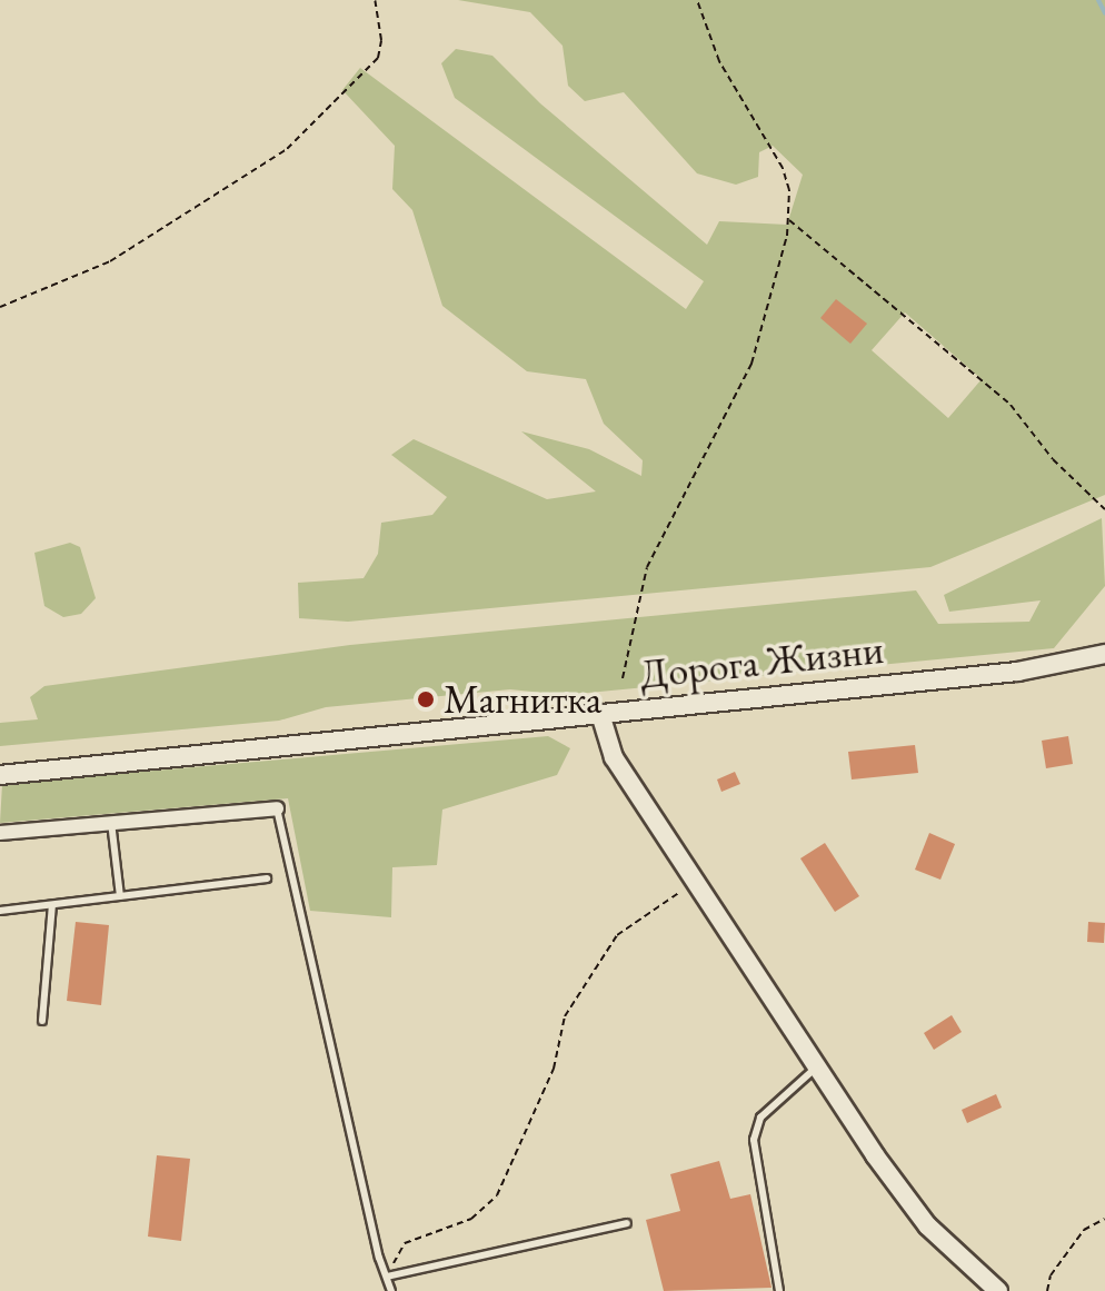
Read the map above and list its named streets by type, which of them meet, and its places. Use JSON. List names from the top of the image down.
{
  "streets": {
    "main road": ["Дорога Жизни"]
  },
  "places": ["Магнитка"]
}
